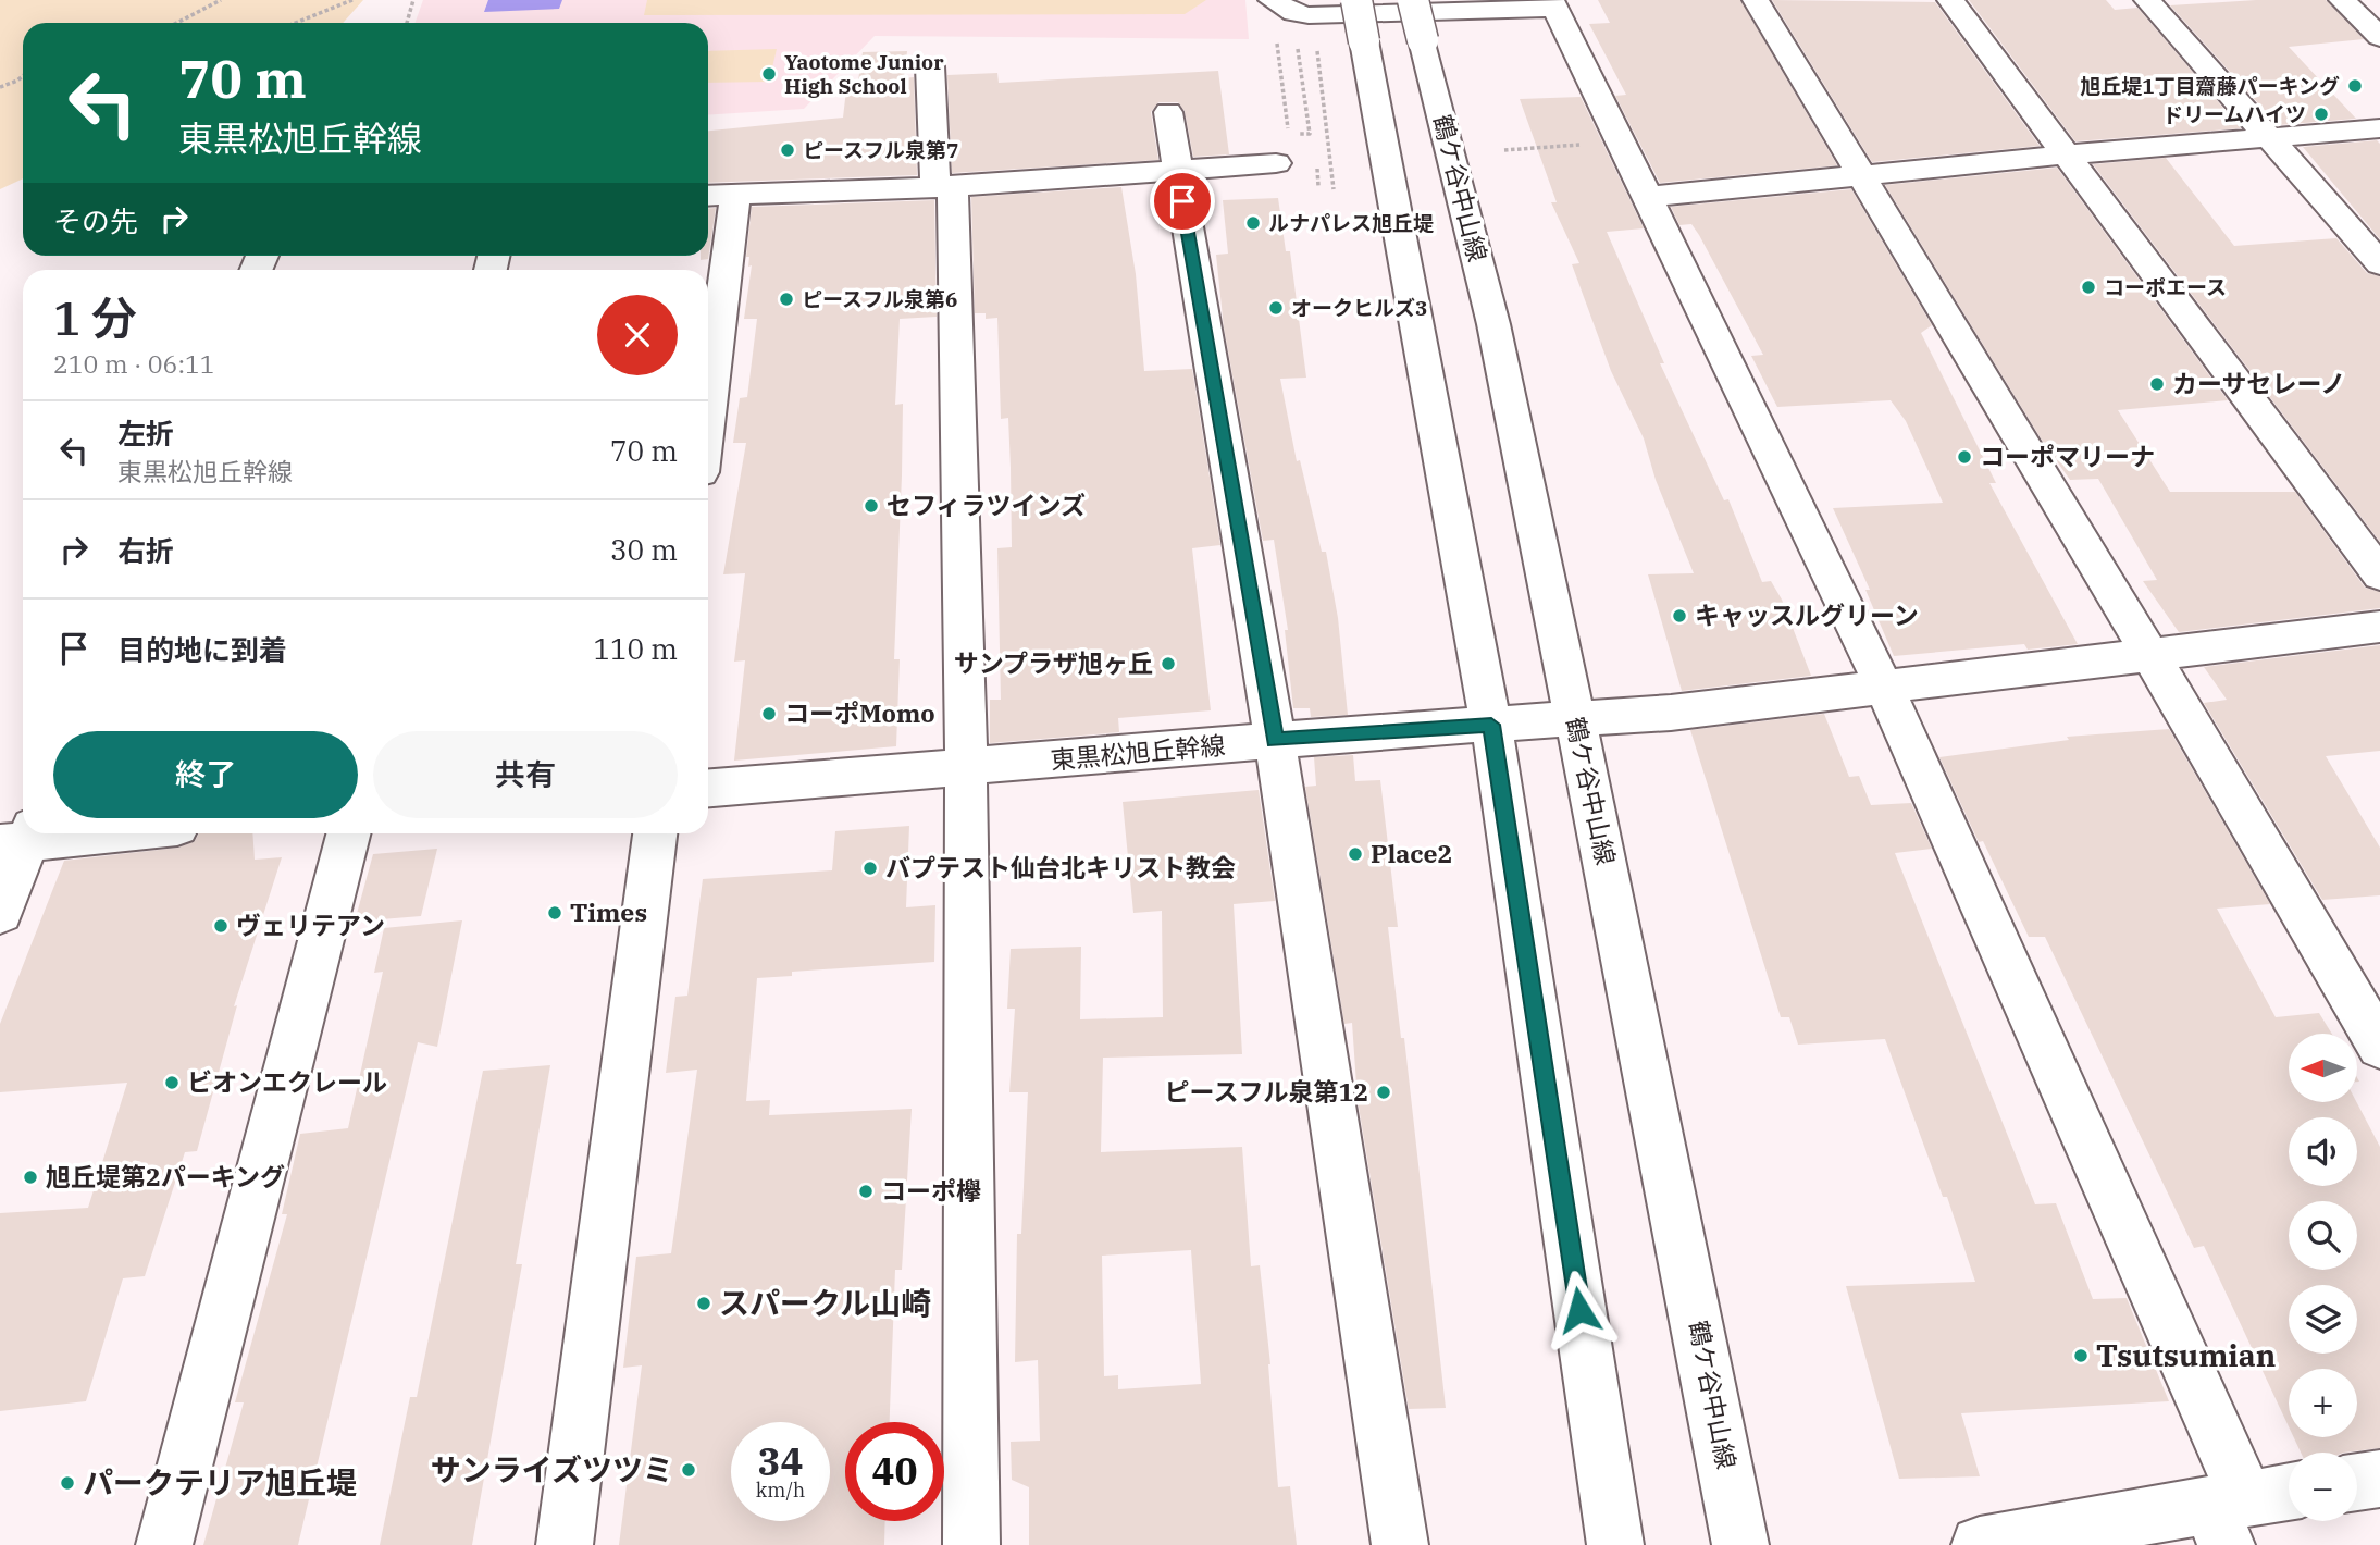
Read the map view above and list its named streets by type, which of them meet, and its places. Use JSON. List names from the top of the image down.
{
  "streets": {
    "street": ["鶴ケ谷中山線", "東黒松旭丘幹線"]
  },
  "crossings": [
    ["鶴ケ谷中山線", "東黒松旭丘幹線"]
  ],
  "places": [
    "Yaotome Junior High School",
    "旭丘堤1丁目齋藤パーキング",
    "ドリームハイツ",
    "ピースフル泉第7",
    "ルナパレス旭丘堤",
    "コーポエース",
    "ピースフル泉第6",
    "オークヒルズ3",
    "カーサセレーノ",
    "コーポマリーナ",
    "セフィラツインズ",
    "キャッスルグリーン",
    "サンプラザ旭ヶ丘",
    "コーポMomo",
    "Place2",
    "バプテスト仙台北キリスト教会",
    "Times",
    "ヴェリテアン",
    "ビオンエクレール",
    "ピースフル泉第12",
    "旭丘堤第2パーキング",
    "コーポ欅",
    "スパークル山崎",
    "Tsutsumian",
    "サンライズツツミ",
    "パークテリア旭丘堤"
  ],
  "north": "left",
  "page": {
    "turn": ["70 m", "東黒松旭丘幹線"],
    "then": "その先",
    "heading": ["1 分", "210 m · 06:11"],
    "list": [
      {
        "name": "左折",
        "note": "東黒松旭丘幹線",
        "value": "70 m"
      },
      {
        "name": "右折",
        "value": "30 m"
      },
      {
        "name": "目的地に到着",
        "value": "110 m"
      }
    ],
    "buttons": ["終了", "共有"],
    "map_buttons": ["+", "−"],
    "speed": "34 km/h",
    "limit": "40"
  }
}
